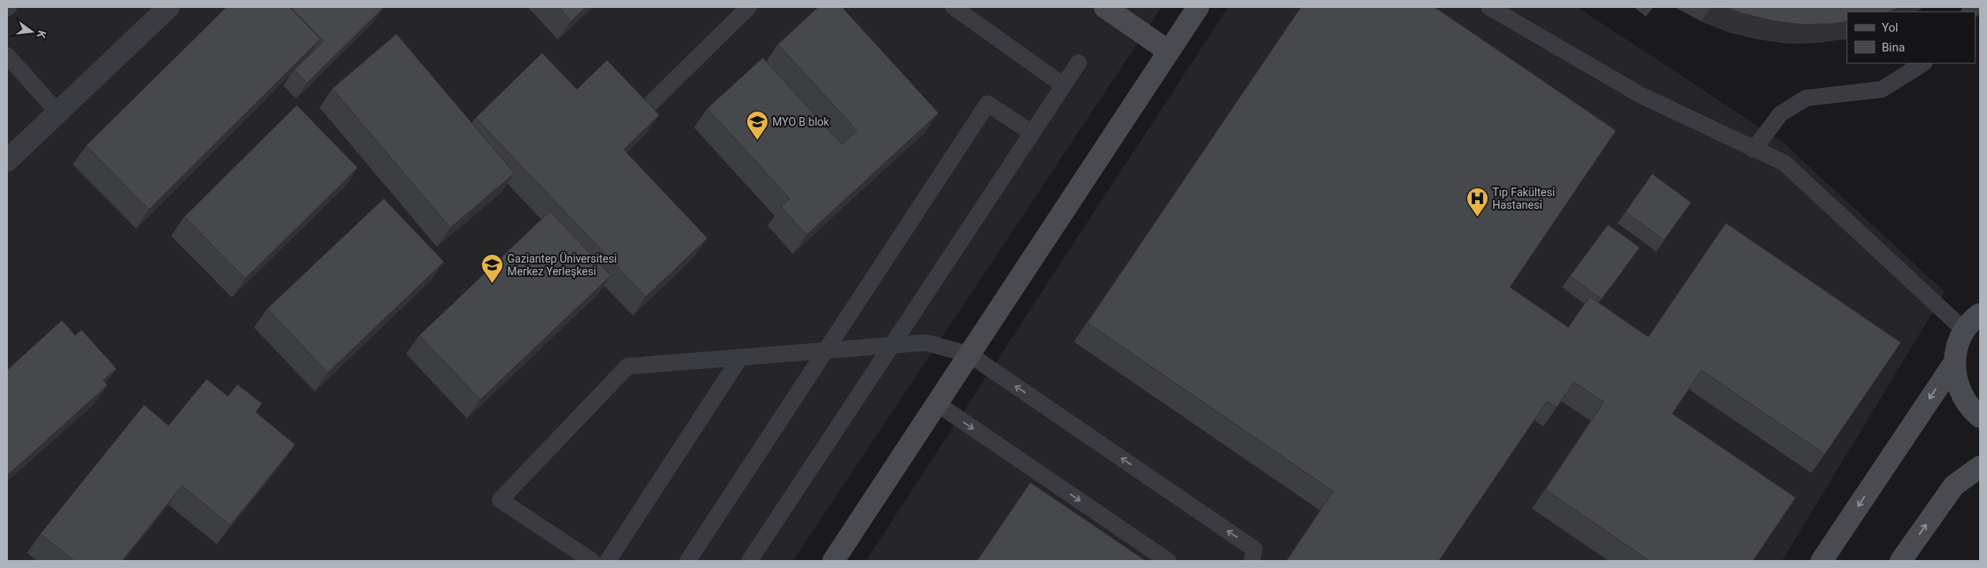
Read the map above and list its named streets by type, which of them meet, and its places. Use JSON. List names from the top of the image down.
{
  "places": {
    "school or university": ["MYO B blok", "Gaziantep Üniversitesi Merkez Yerleşkesi"],
    "hospital": ["Tıp Fakültesi Hastanesi"]
  },
  "legend": ["Yol", "Bina"],
  "north": "right"
}
